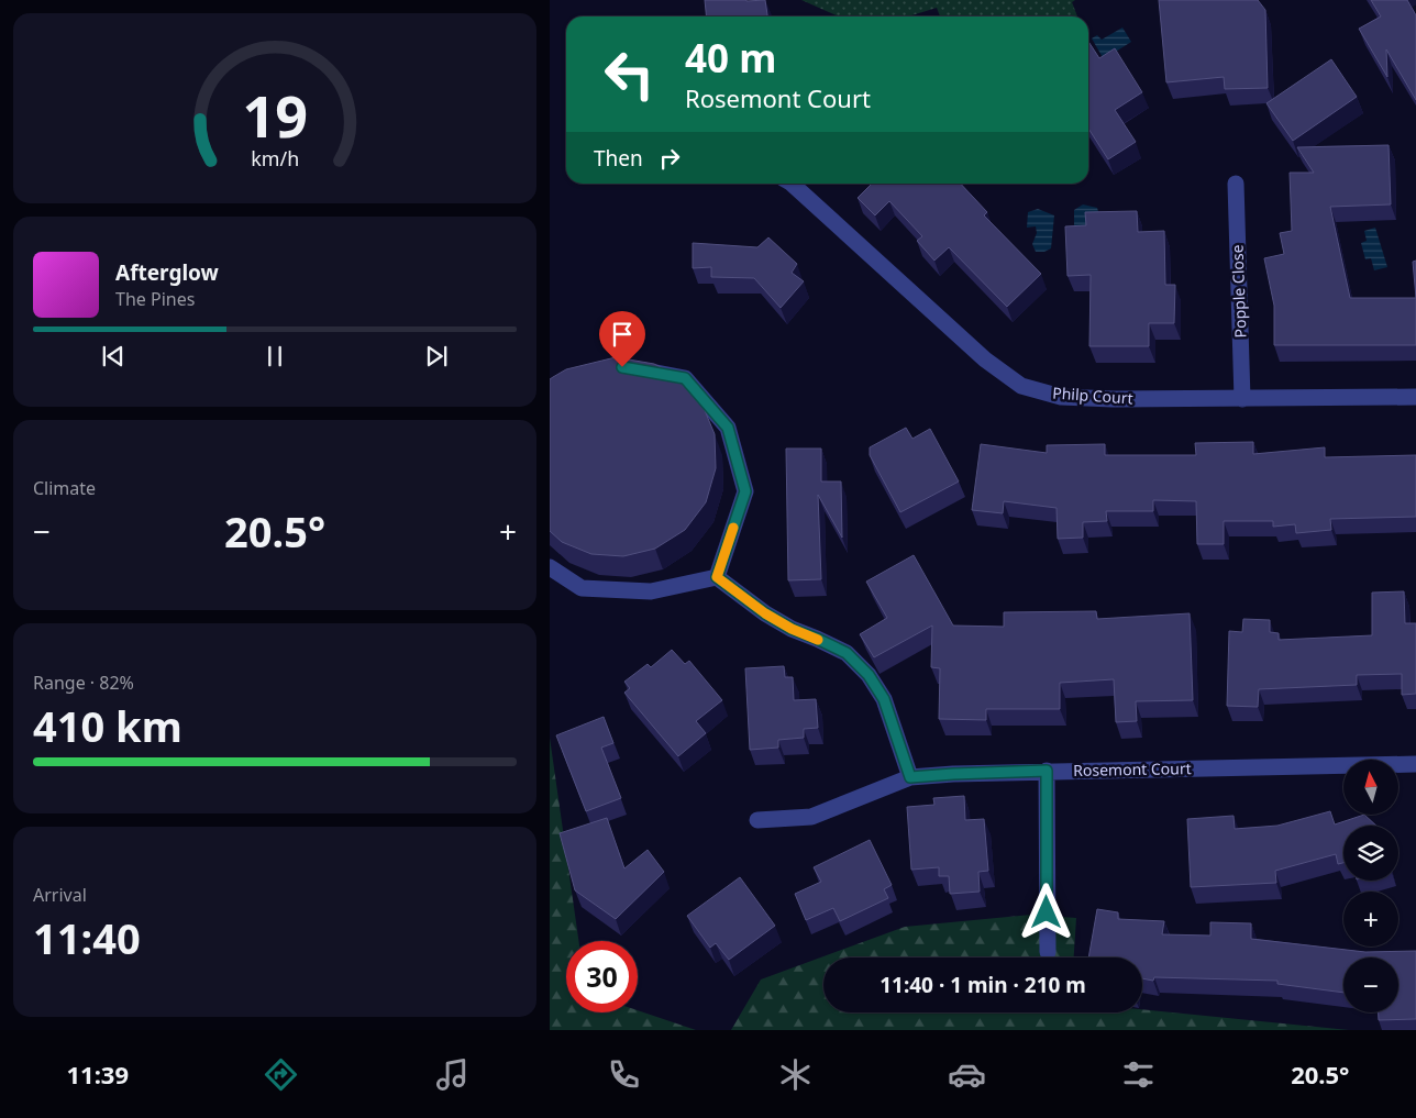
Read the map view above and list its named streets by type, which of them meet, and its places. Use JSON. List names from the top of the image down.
{
  "streets": {
    "street": ["Popple Close", "Philp Court", "Rosemont Court"]
  },
  "crossings": [
    ["Popple Close", "Philp Court"]
  ],
  "north": "top",
  "page": {
    "turn": ["40 m", "Rosemont Court"],
    "then": "Then",
    "song": ["Afterglow", "The Pines"],
    "tile": [
      "Climate",
      ["Range · 82%", "410 km"],
      ["Arrival", "11:40"]
    ],
    "heat": ["−", "20.5°", "+"],
    "map_buttons": ["+", "−"],
    "limit": "30",
    "trip": "11:40 · 1 min · 210 m",
    "tabs": ["11:39", "20.5°"],
    "gauge": ["19", "km/h"]
  }
}
